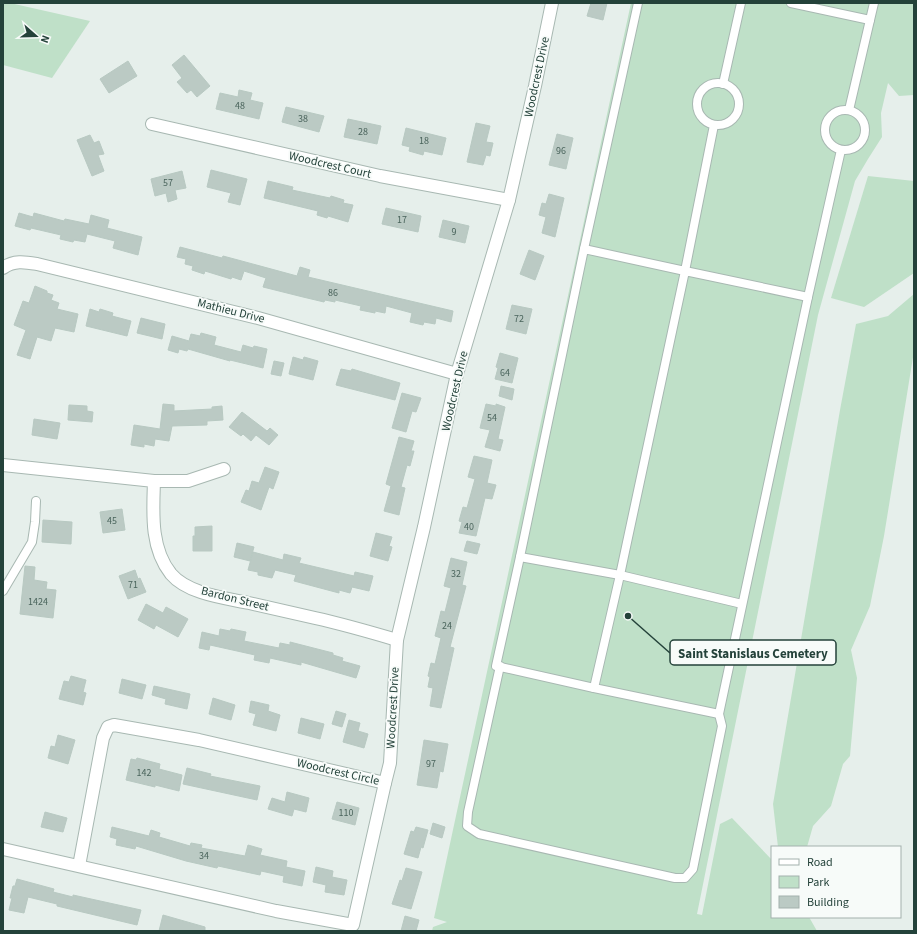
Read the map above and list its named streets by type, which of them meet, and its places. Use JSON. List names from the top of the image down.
{
  "streets": {
    "street": [
      "Woodcrest Drive",
      "Woodcrest Court",
      "Mathieu Drive",
      "Bardon Street",
      "Woodcrest Circle"
    ]
  },
  "crossings": [
    ["Woodcrest Drive", "Woodcrest Court"],
    ["Woodcrest Drive", "Mathieu Drive"],
    ["Woodcrest Drive", "Bardon Street"],
    ["Woodcrest Drive", "Woodcrest Circle"]
  ],
  "places": ["Saint Stanislaus Cemetery"],
  "house_numbers": [
    "48",
    "38",
    "28",
    "18",
    "96",
    "57",
    "17",
    "9",
    "86",
    "72",
    "64",
    "54",
    "45",
    "40",
    "32",
    "71",
    "1424",
    "24",
    "97",
    "142",
    "110",
    "34"
  ],
  "legend": ["Road", "Park", "Building"],
  "north": "right"
}
